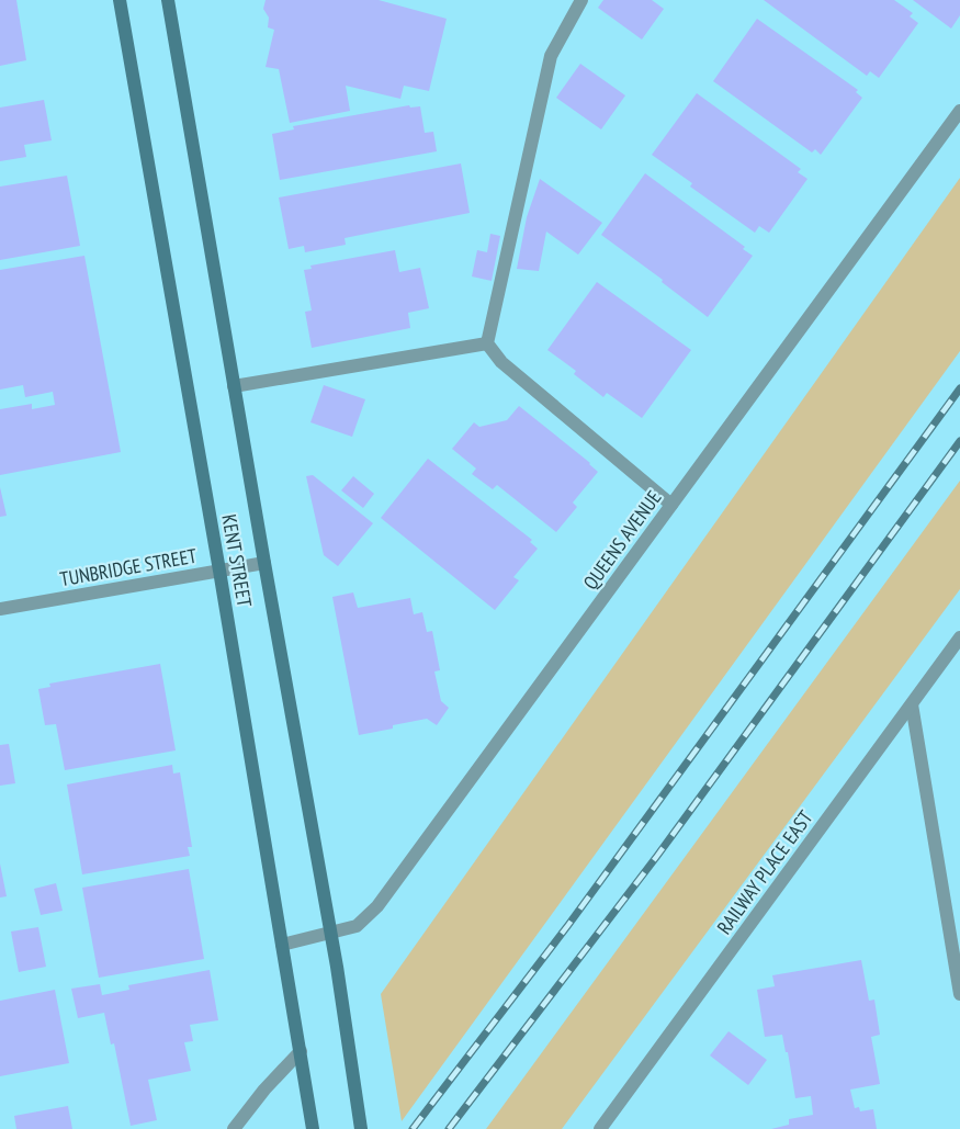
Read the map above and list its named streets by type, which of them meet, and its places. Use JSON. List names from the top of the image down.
{
  "streets": {
    "street": [
      "QUEENS AVENUE",
      "KENT STREET",
      "TUNBRIDGE STREET",
      "RAILWAY PLACE EAST"
    ]
  },
  "crossings": [
    ["QUEENS AVENUE", "KENT STREET"],
    ["KENT STREET", "TUNBRIDGE STREET"]
  ]
}
